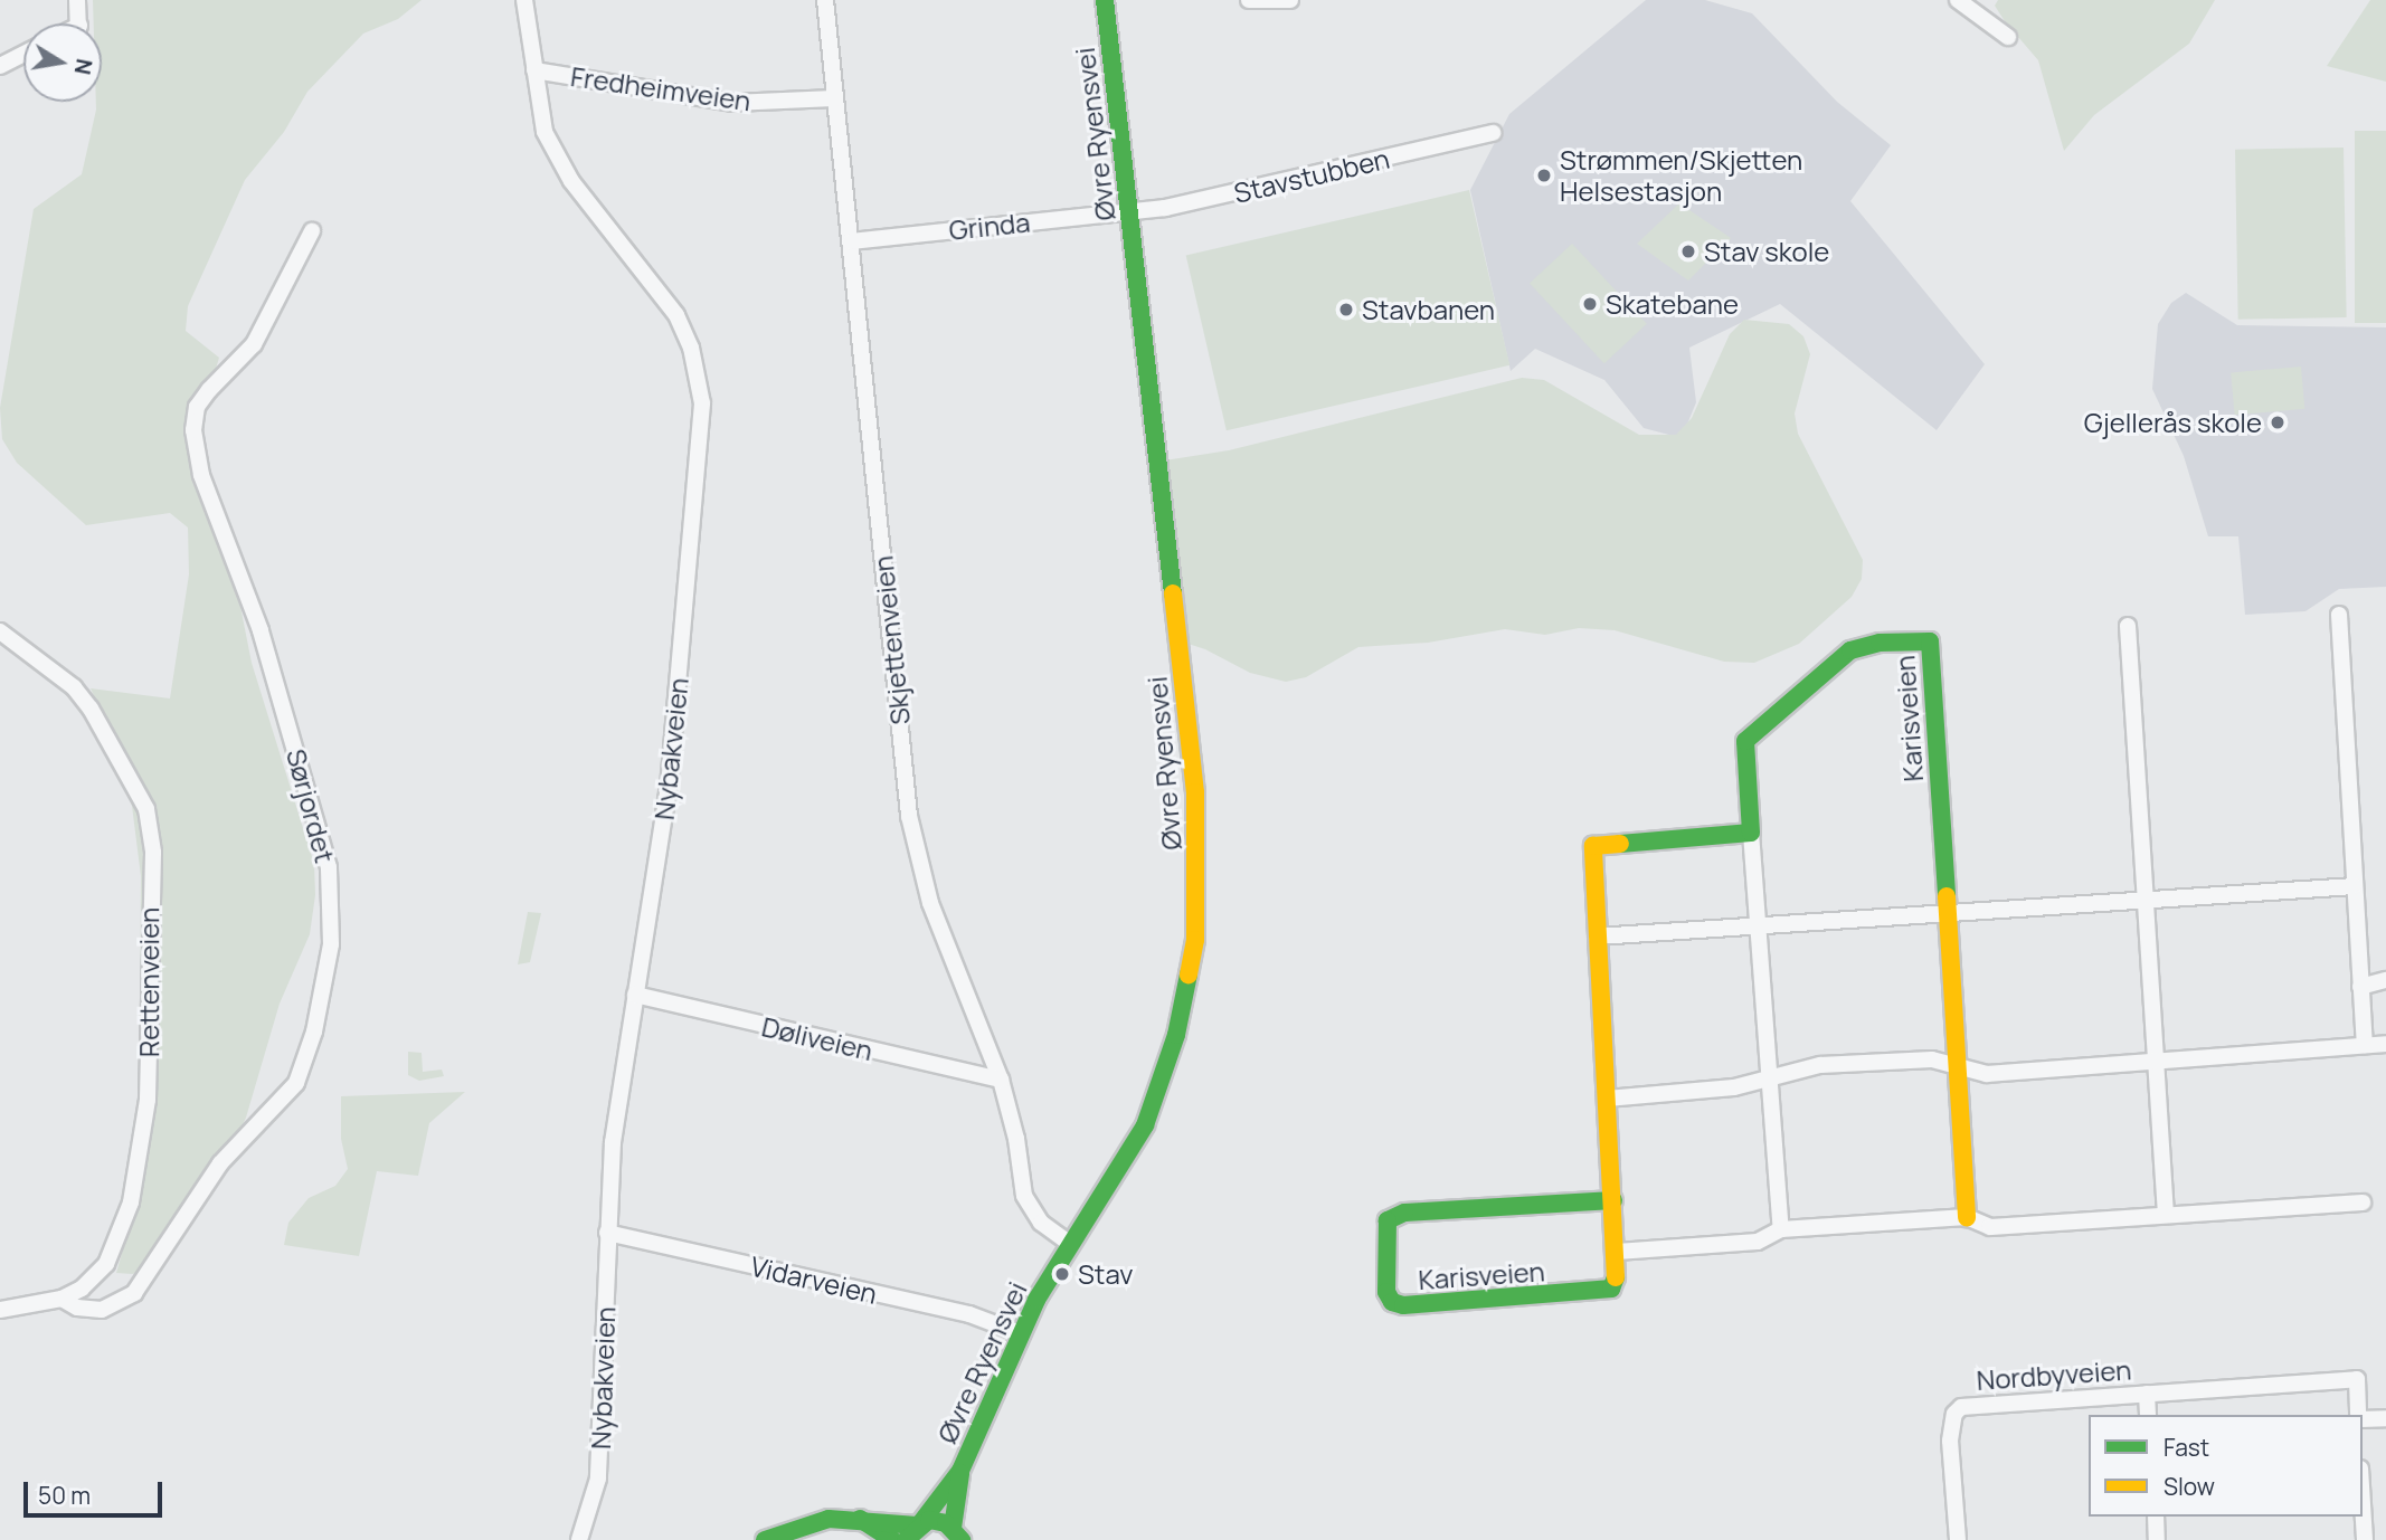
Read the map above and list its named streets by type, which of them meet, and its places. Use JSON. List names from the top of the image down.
{
  "streets": {
    "street": [
      "Fredheimveien",
      "Øvre Ryensvei",
      "Stavstubben",
      "Grinda",
      "Skjettenveien",
      "Karisveien",
      "Nybakveien",
      "Sørjordet",
      "Rettenveien",
      "Døliveien",
      "Vidarveien",
      "Nordbyveien"
    ]
  },
  "crossings": [
    ["Fredheimveien", "Skjettenveien"],
    ["Fredheimveien", "Nybakveien"],
    ["Øvre Ryensvei", "Stavstubben"],
    ["Øvre Ryensvei", "Grinda"],
    ["Øvre Ryensvei", "Skjettenveien"],
    ["Øvre Ryensvei", "Vidarveien"],
    ["Stavstubben", "Grinda"],
    ["Grinda", "Skjettenveien"],
    ["Skjettenveien", "Døliveien"],
    ["Nybakveien", "Døliveien"],
    ["Nybakveien", "Vidarveien"],
    ["Sørjordet", "Rettenveien"]
  ],
  "places": [
    "Strømmen/Skjetten Helsestasjon",
    "Stav skole",
    "Skatebane",
    "Stavbanen",
    "Gjellerås skole",
    "Stav"
  ],
  "legend": ["Fast", "Slow"],
  "scale_bar": "50 m",
  "north": "right"
}
